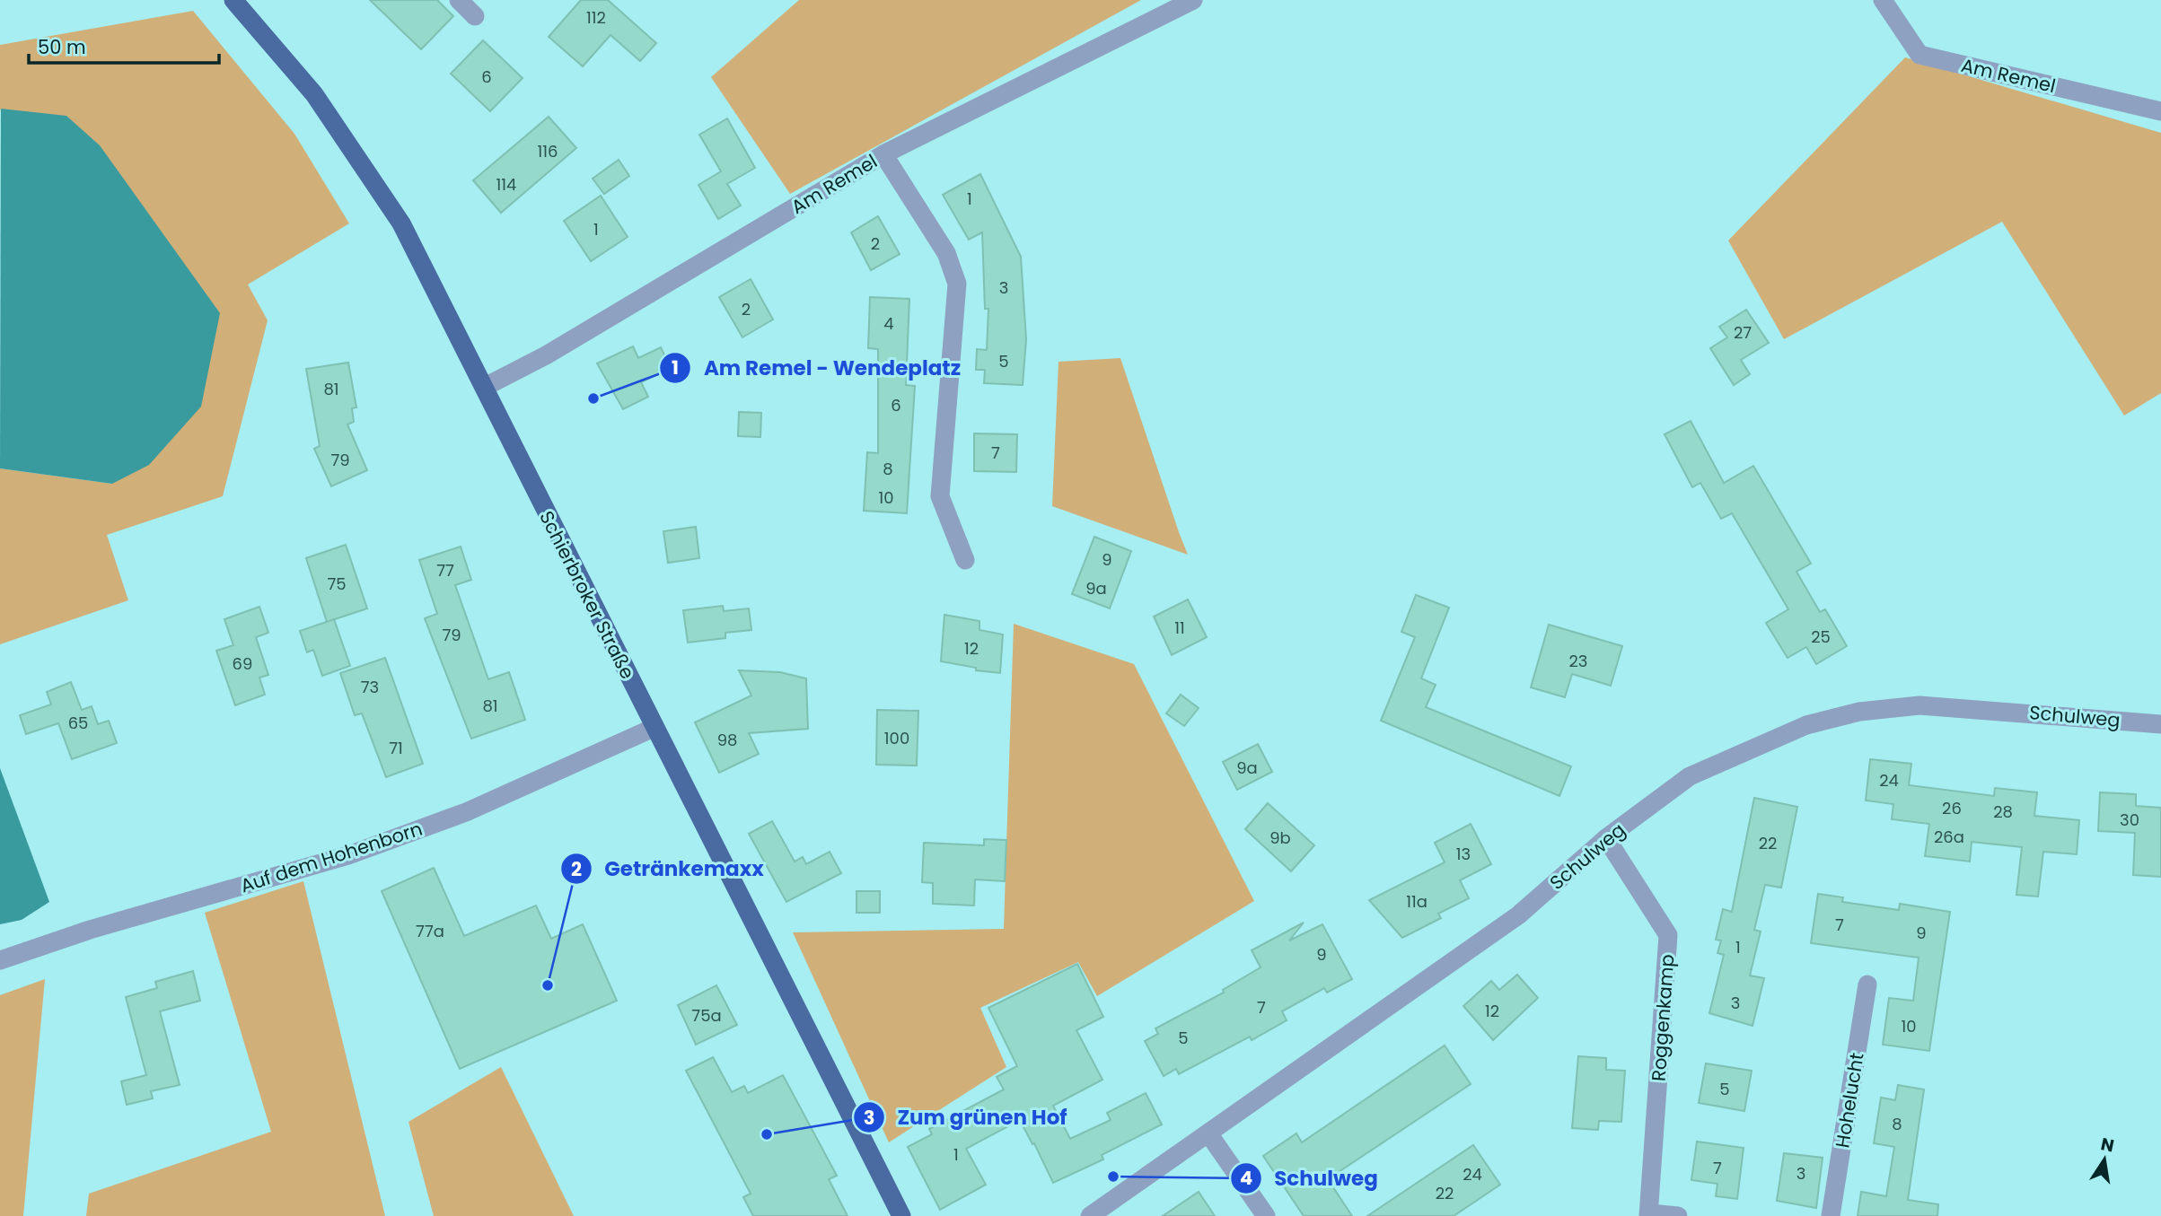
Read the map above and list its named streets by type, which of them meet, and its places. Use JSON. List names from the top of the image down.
{
  "streets": {
    "main road": ["Schierbroker Straße"],
    "street": [
      "Am Remel",
      "Schulweg",
      "Auf dem Hohenborn",
      "Roggenkamp",
      "Hohelucht"
    ]
  },
  "crossings": [
    ["Am Remel", "Schierbroker Straße"],
    ["Schierbroker Straße", "Auf dem Hohenborn"],
    ["Schulweg", "Roggenkamp"]
  ],
  "places": [
    "Am Remel - Wendeplatz",
    "Getränkemaxx",
    "Zum grünen Hof",
    "Schulweg"
  ],
  "house_numbers": [
    "112",
    "6",
    "116",
    "114",
    "1",
    "1",
    "2",
    "3",
    "2",
    "4",
    "27",
    "5",
    "81",
    "6",
    "7",
    "79",
    "8",
    "10",
    "9",
    "77",
    "75",
    "9a",
    "11",
    "79",
    "25",
    "12",
    "23",
    "69",
    "73",
    "81",
    "65",
    "100",
    "98",
    "71",
    "9a",
    "24",
    "26",
    "28",
    "30",
    "26a",
    "9b",
    "22",
    "13",
    "11a",
    "7",
    "77a",
    "9",
    "1",
    "9",
    "3",
    "7",
    "12",
    "75a",
    "10",
    "5",
    "5",
    "8",
    "1",
    "7",
    "3",
    "24",
    "22"
  ],
  "scale_bar": "50 m",
  "north": "top"
}
